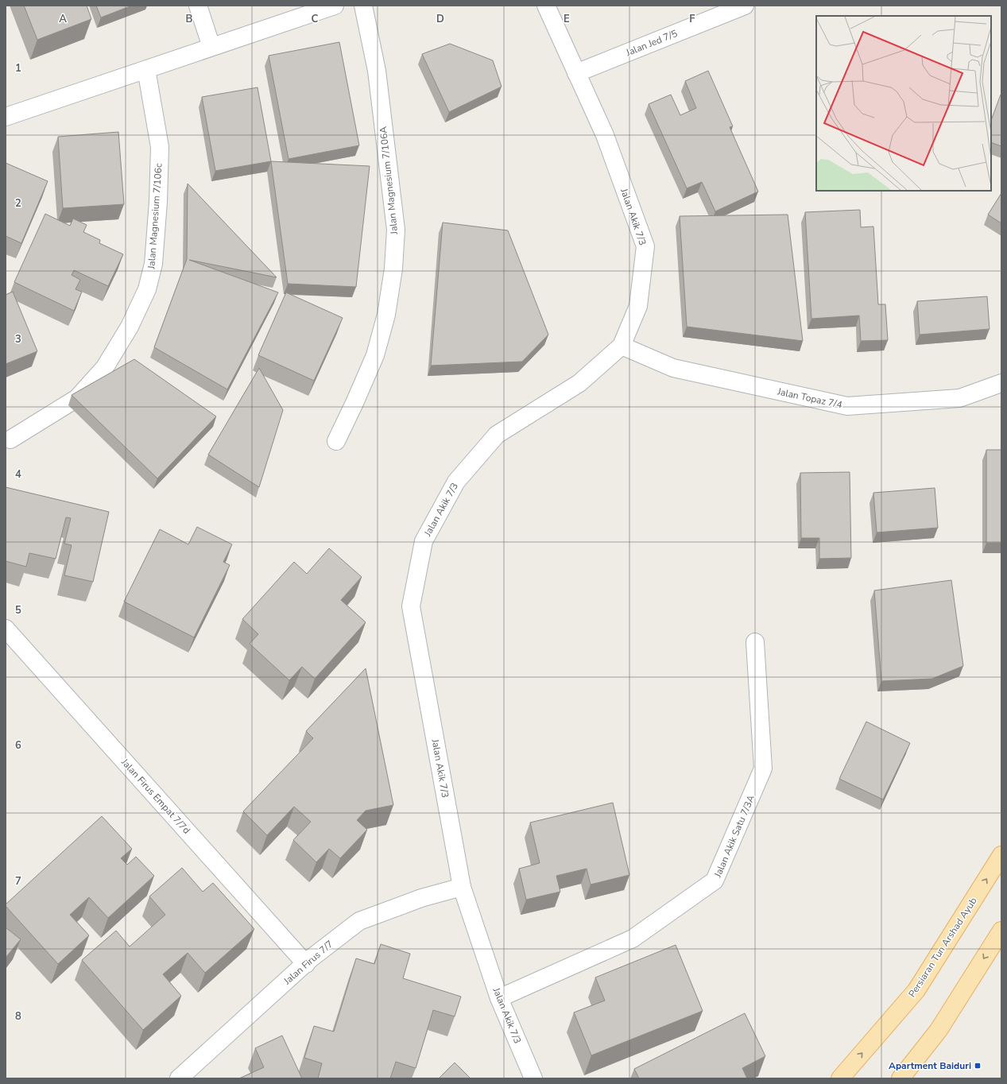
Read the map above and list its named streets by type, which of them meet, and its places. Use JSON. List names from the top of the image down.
{
  "streets": {
    "main road": ["Persiaran Tun Arshad Ayub"],
    "street": [
      "Jalan Jed 7/5",
      "Jalan Magnesium 7/106A",
      "Jalan Magnesium 7/106c",
      "Jalan Akik 7/3",
      "Jalan Topaz 7/4",
      "Jalan Firus Empat 7/7d",
      "Jalan Akik Satu 7/3A",
      "Jalan Firus 7/7"
    ]
  },
  "crossings": [
    ["Jalan Jed 7/5", "Jalan Akik 7/3"],
    ["Jalan Akik 7/3", "Jalan Topaz 7/4"],
    ["Jalan Akik 7/3", "Jalan Akik Satu 7/3A"],
    ["Jalan Akik 7/3", "Jalan Firus 7/7"],
    ["Jalan Firus Empat 7/7d", "Jalan Firus 7/7"]
  ],
  "places": {
    "transit": ["Apartment Baiduri"]
  },
  "grid": {
    "columns": [
      "A",
      "B",
      "C",
      "D",
      "E",
      "F"
    ],
    "rows": [
      "1",
      "2",
      "3",
      "4",
      "5",
      "6",
      "7",
      "8"
    ]
  }
}
